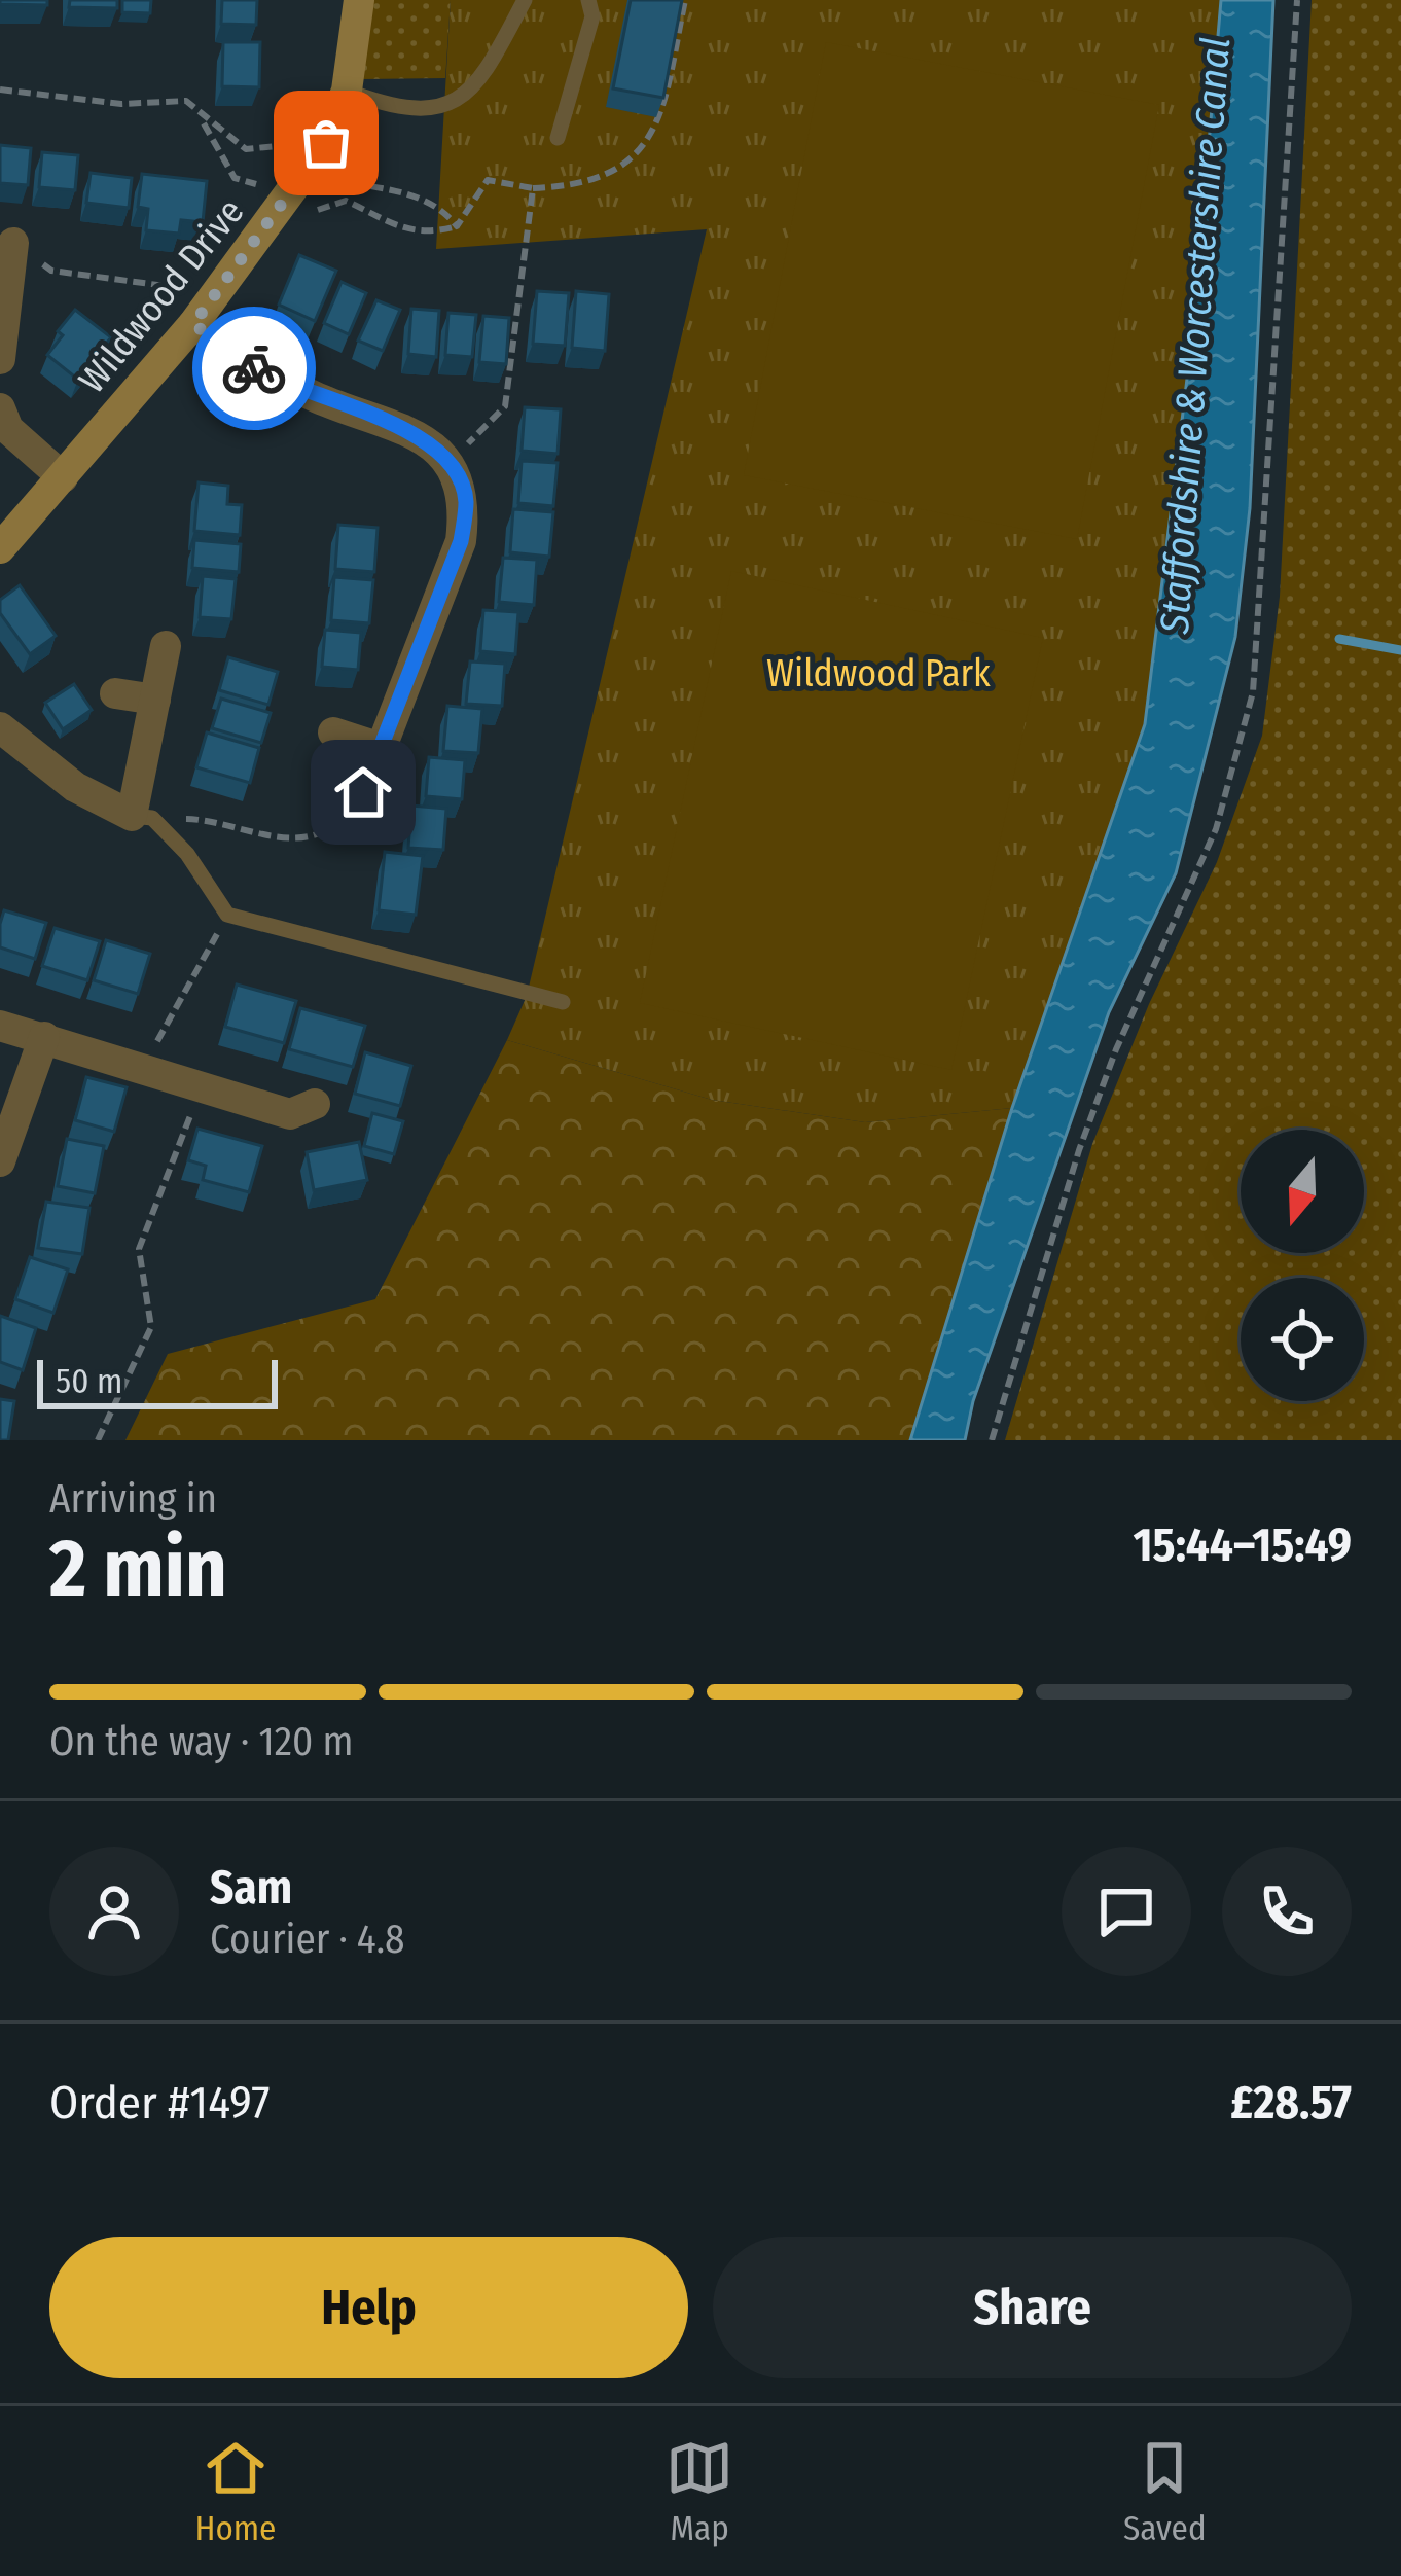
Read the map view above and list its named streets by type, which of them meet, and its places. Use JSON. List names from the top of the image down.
{
  "streets": {
    "street": ["Wildwood Drive"]
  },
  "water": ["Staffordshire & Worcestershire Canal"],
  "parks": ["Wildwood Park"],
  "scale_bar": "50 m",
  "north": "bottom",
  "page": {
    "scale": "50 m",
    "heading": ["2 min", "Arriving in", "15:44–15:49"],
    "panel": [
      "Sam",
      "Courier · 4.8",
      "Order #1497",
      "£28.57"
    ],
    "bar": "On the way · 120 m",
    "buttons": ["Help", "Share"],
    "tabs": ["Home", "Map", "Saved"]
  }
}
